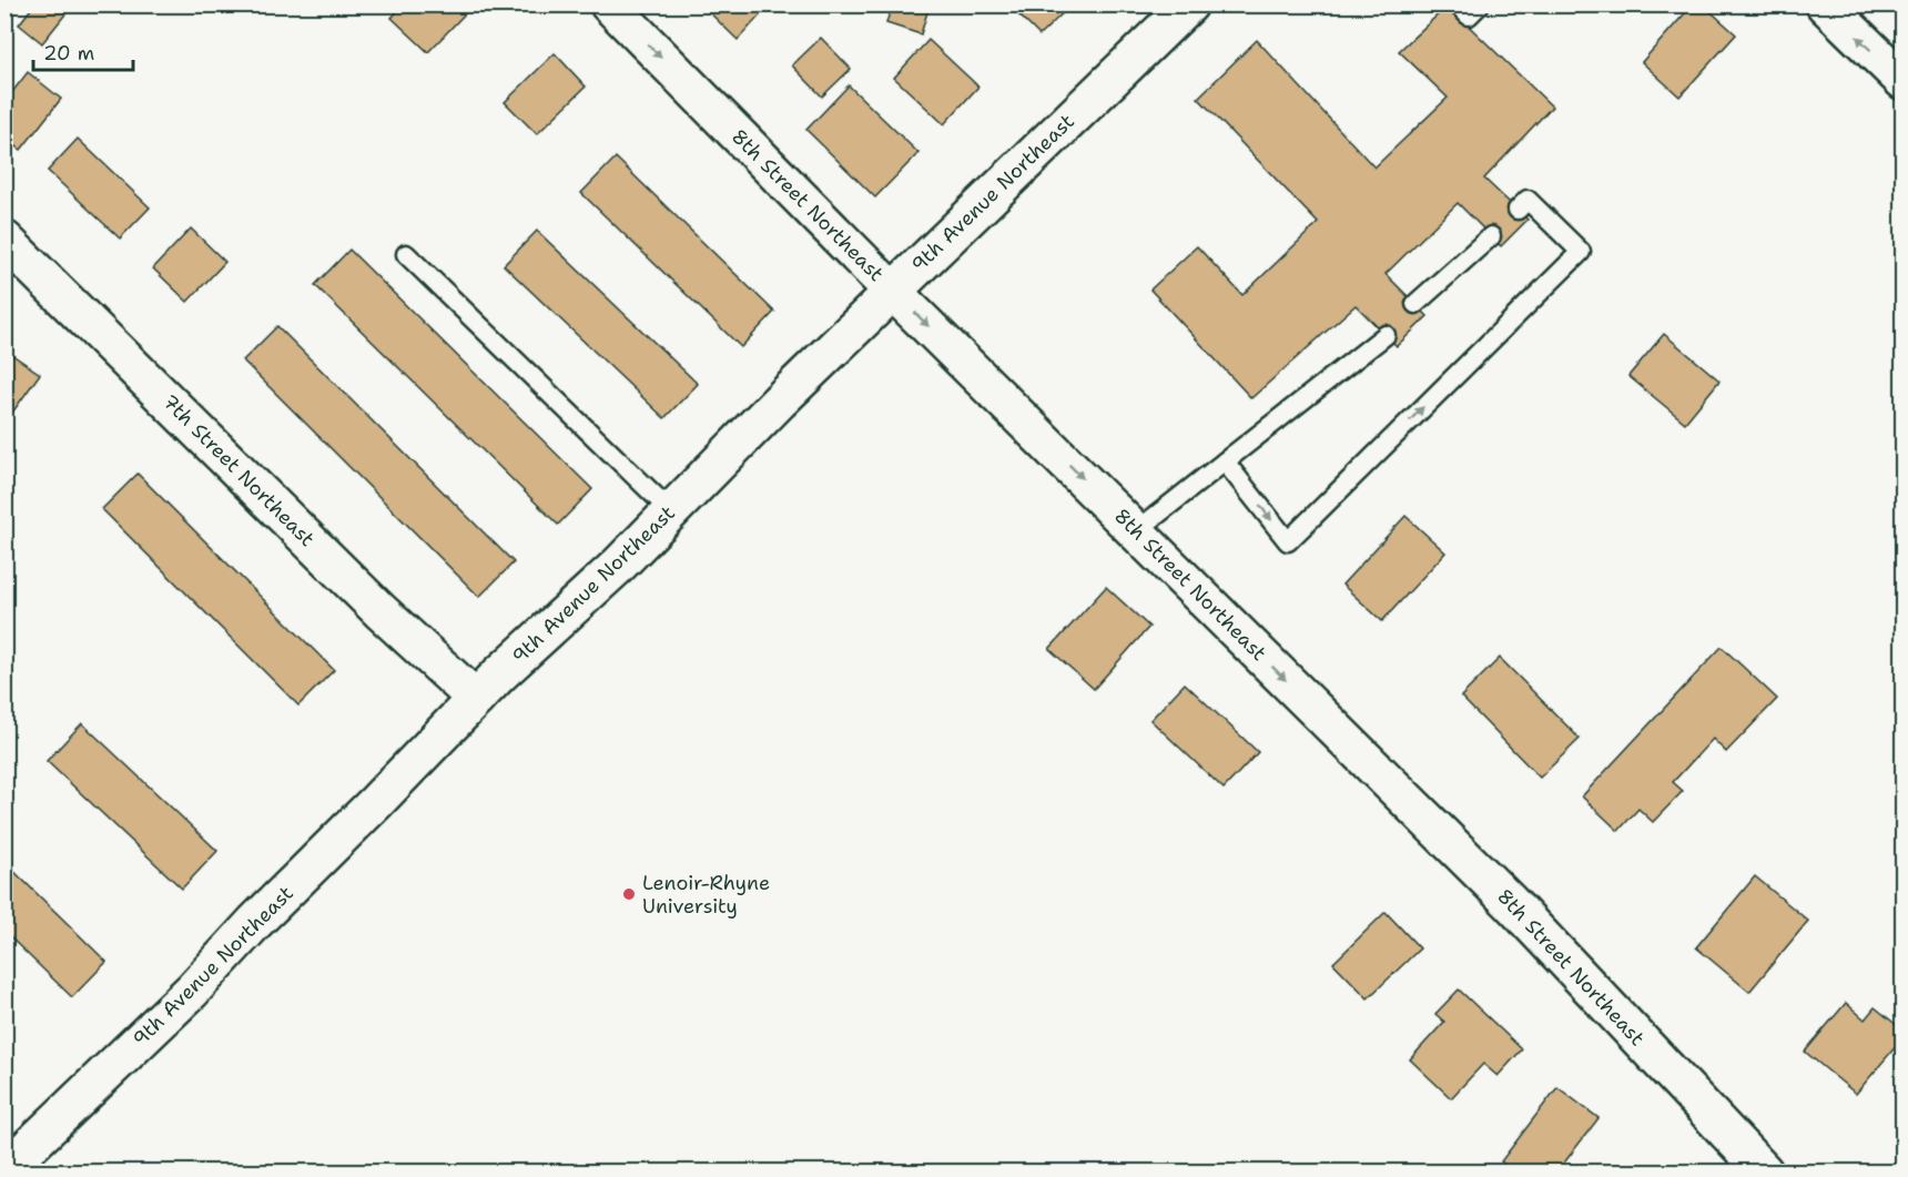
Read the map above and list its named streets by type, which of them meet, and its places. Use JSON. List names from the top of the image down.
{
  "streets": {
    "street": ["9th Avenue Northeast", "8th Street Northeast", "7th Street Northeast"]
  },
  "crossings": [
    ["9th Avenue Northeast", "8th Street Northeast"],
    ["9th Avenue Northeast", "7th Street Northeast"]
  ],
  "one_way": ["8th Street Northeast"],
  "places": ["Lenoir-Rhyne University"],
  "scale_bar": "20 m"
}
